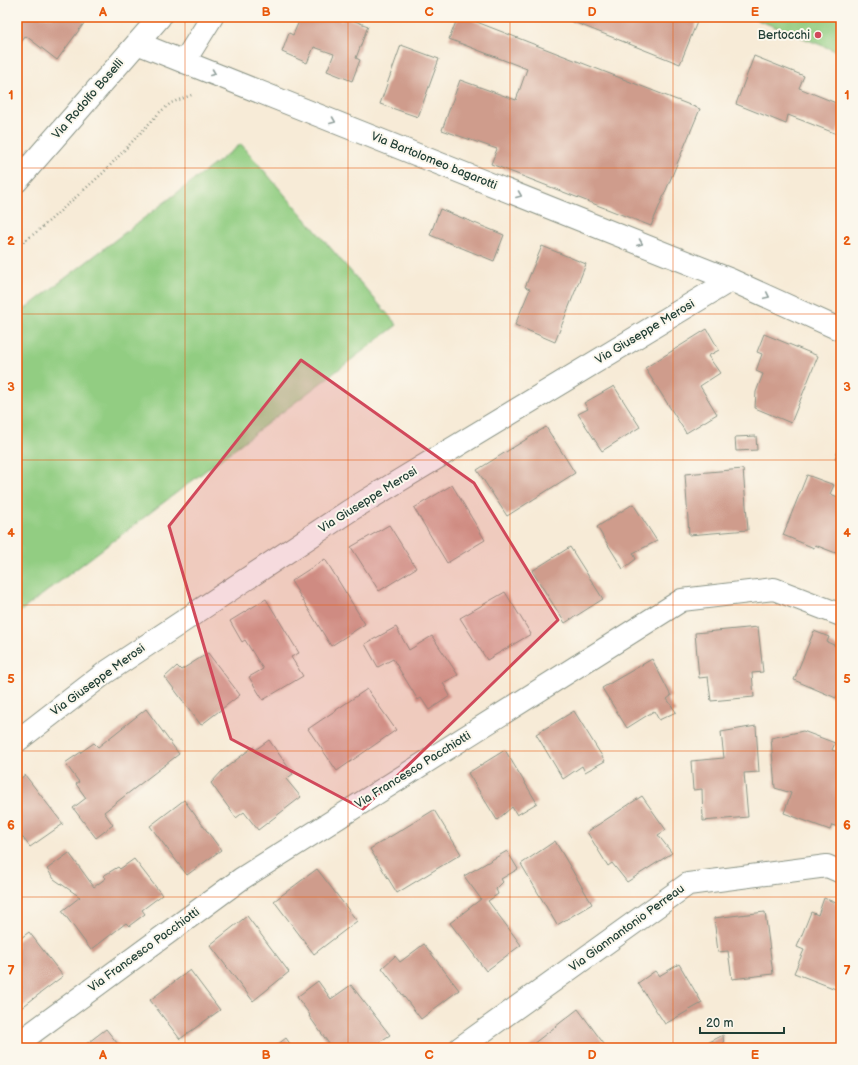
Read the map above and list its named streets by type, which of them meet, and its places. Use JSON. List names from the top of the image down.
{
  "streets": {
    "street": [
      "Via Rodolfo Boselli",
      "Via Bartolomeo bagarotti",
      "Via Giuseppe Merosi",
      "Via Francesco Pacchiotti",
      "Via Giannantonio Perreau"
    ]
  },
  "crossings": [
    ["Via Rodolfo Boselli", "Via Bartolomeo bagarotti"],
    ["Via Bartolomeo bagarotti", "Via Giuseppe Merosi"]
  ],
  "one_way": ["Via Bartolomeo bagarotti"],
  "places": ["Bertocchi"],
  "scale_bar": "20 m",
  "grid": {
    "columns": [
      "A",
      "B",
      "C",
      "D",
      "E"
    ],
    "rows": [
      "1",
      "2",
      "3",
      "4",
      "5",
      "6",
      "7"
    ]
  }
}
